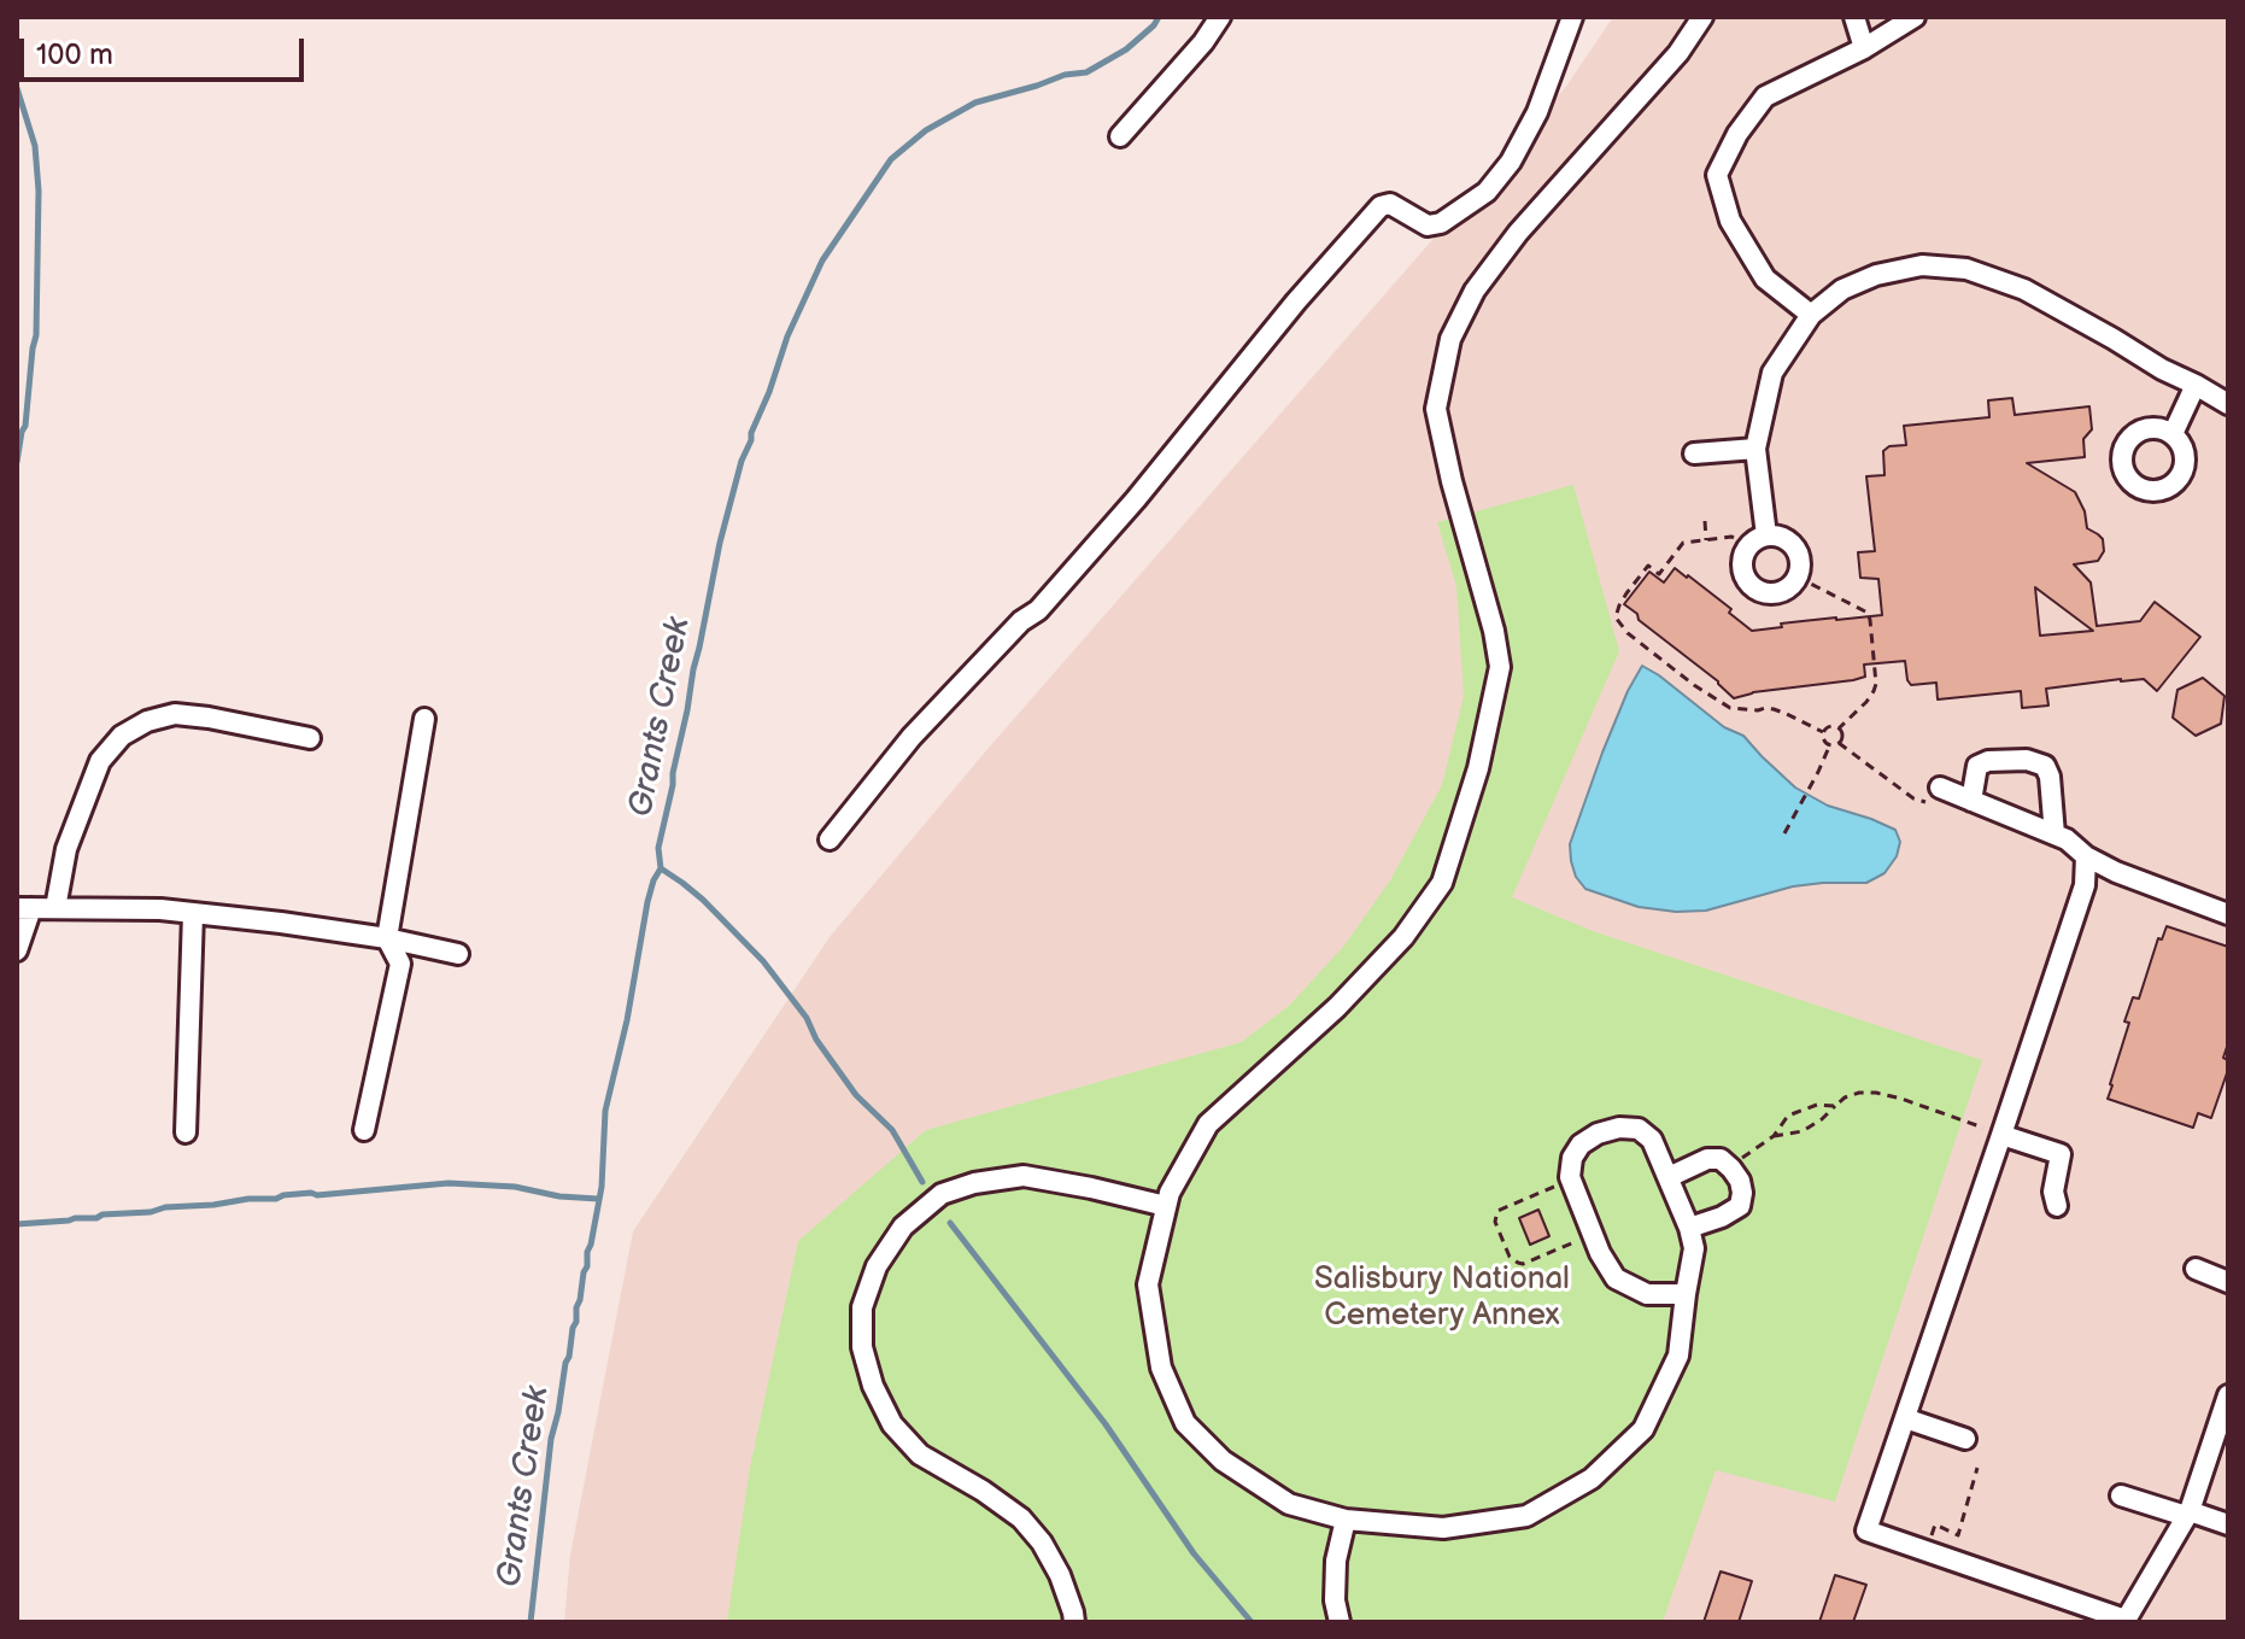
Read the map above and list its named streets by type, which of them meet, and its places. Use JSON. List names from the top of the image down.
{
  "water": ["Grants Creek"],
  "parks": ["Salisbury National Cemetery Annex"],
  "scale_bar": "100 m"
}
